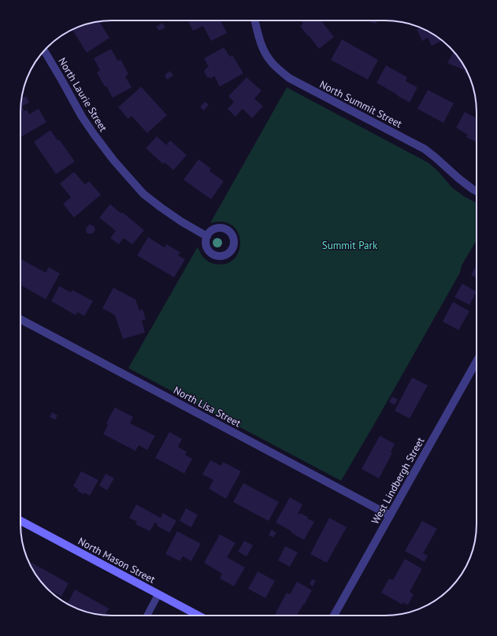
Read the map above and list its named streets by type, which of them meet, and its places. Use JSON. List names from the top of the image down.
{
  "streets": {
    "main road": ["North Mason Street"],
    "street": [
      "North Laurie Street",
      "North Summit Street",
      "North Lisa Street",
      "West Lindbergh Street"
    ]
  },
  "crossings": [
    ["North Lisa Street", "West Lindbergh Street"]
  ],
  "parks": ["Summit Park"]
}
